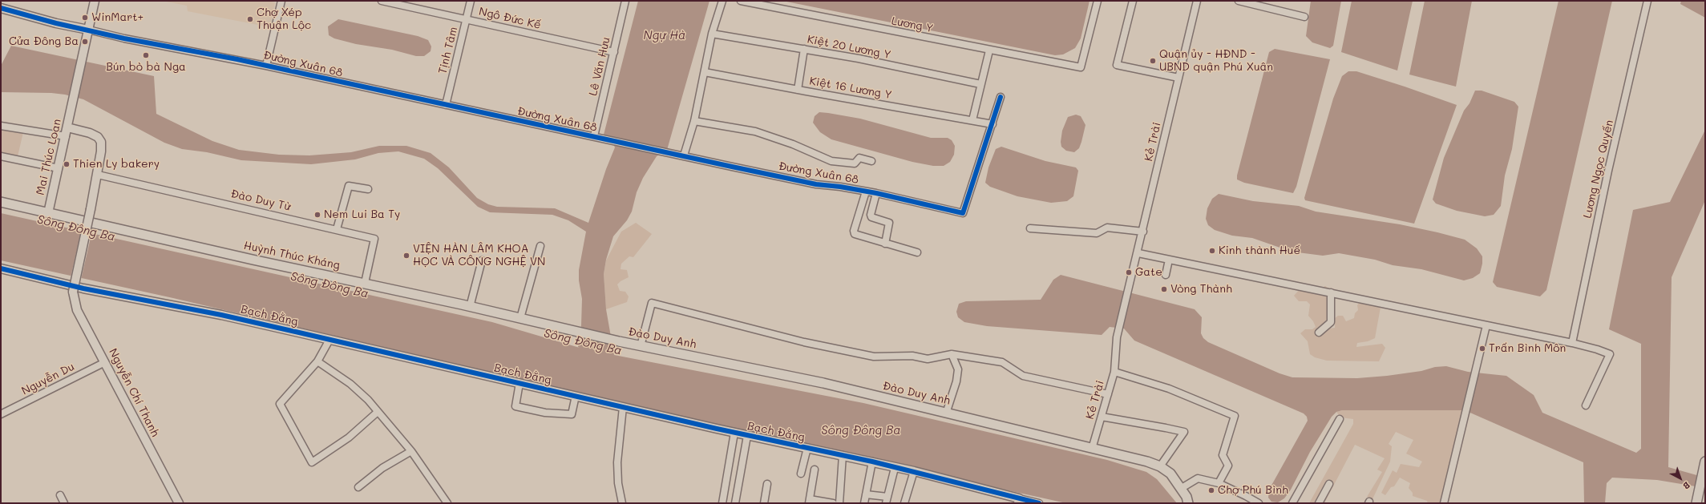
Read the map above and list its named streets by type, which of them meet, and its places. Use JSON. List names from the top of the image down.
{
  "streets": {
    "main road": ["Huỳnh Thúc Kháng", "Đào Duy Anh"],
    "street": [
      "Ngô Đức Kế",
      "Lương Y",
      "Kiệt 20 Lương Y",
      "Tịnh Tâm",
      "Đường Xuân 68",
      "Lê Văn Hưu",
      "Kiệt 16 Lương Y",
      "Kẻ Trài",
      "Mai Thúc Loan",
      "Lương Ngọc Quyến",
      "Đào Duy Từ",
      "Bạch Đằng",
      "Nguyễn Du",
      "Nguyễn Chí Thanh"
    ]
  },
  "crossings": [
    ["Ngô Đức Kế", "Tịnh Tâm"],
    ["Ngô Đức Kế", "Lê Văn Hưu"],
    ["Tịnh Tâm", "Đường Xuân 68"],
    ["Đường Xuân 68", "Lê Văn Hưu"],
    ["Đường Xuân 68", "Kiệt 16 Lương Y"],
    ["Đường Xuân 68", "Mai Thúc Loan"],
    ["Kẻ Trài", "Đào Duy Anh"],
    ["Mai Thúc Loan", "Huỳnh Thúc Kháng"],
    ["Đào Duy Từ", "Huỳnh Thúc Kháng"],
    ["Đào Duy Từ", "Nguyễn Chí Thanh"],
    ["Huỳnh Thúc Kháng", "Đào Duy Anh"],
    ["Nguyễn Du", "Nguyễn Chí Thanh"]
  ],
  "water": ["Ngự Hà", "Sông Đông Ba"],
  "places": [
    "WinMart+",
    "Chợ Xép Thuận Lộc",
    "Cửa Đông Ba",
    "Bún bò bà Nga",
    "Quận ủy - HĐND - UBND quận Phú Xuân",
    "Thien Ly bakery",
    "Nem Lui Ba Ty",
    "Kinh thành Huế",
    "VIỆN HÀN LÂM KHOA HỌC VÀ CÔNG NGHỆ VN",
    "Gate",
    "Vòng Thành",
    "Trấn Bình Môn",
    "Chợ Phú Bình"
  ],
  "north": "bottom right"
}
